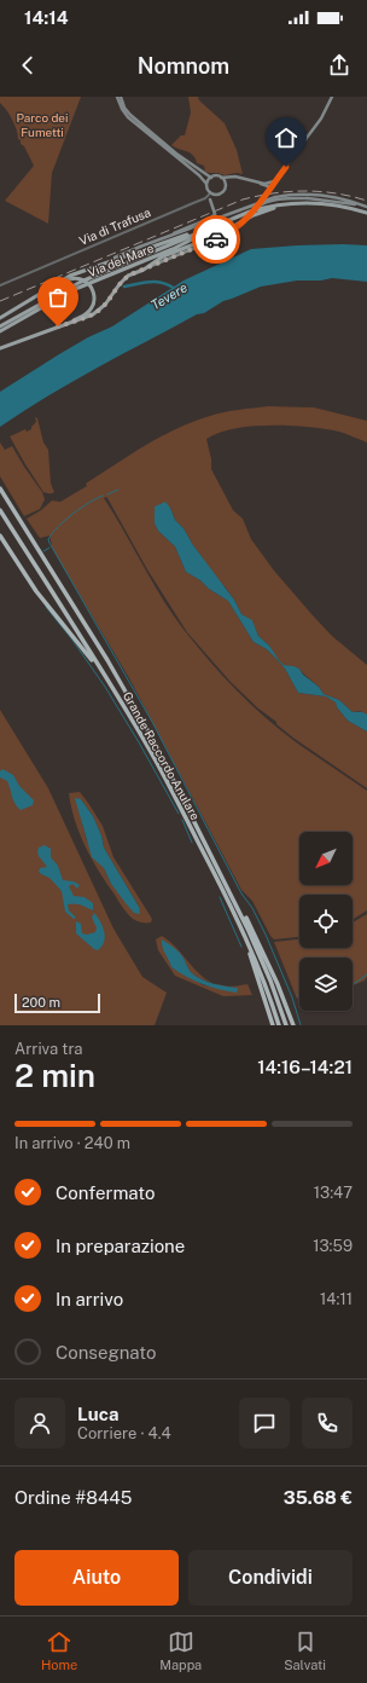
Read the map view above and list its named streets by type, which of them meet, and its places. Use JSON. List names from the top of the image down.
{
  "streets": {
    "highway": ["Grande Raccordo Anulare"],
    "main road": ["Via del Mare"],
    "street": ["Via di Trafusa"]
  },
  "water": ["Tevere"],
  "parks": ["Parco dei Fumetti"],
  "scale_bar": "200 m",
  "north": "bottom left",
  "page": {
    "status": "14:14",
    "header": "Nomnom",
    "scale": "200 m",
    "heading": ["2 min", "Arriva tra", "14:16–14:21"],
    "panel": [
      "Luca",
      "Corriere · 4.4",
      "Ordine #8445",
      "35.68 €"
    ],
    "bar": "In arrivo · 240 m",
    "list": [
      ["Confermato", "13:47"],
      ["In preparazione", "13:59"],
      ["In arrivo", "14:11"],
      "Consegnato"
    ],
    "buttons": ["Aiuto", "Condividi"],
    "tabs": ["Home", "Mappa", "Salvati"]
  }
}
